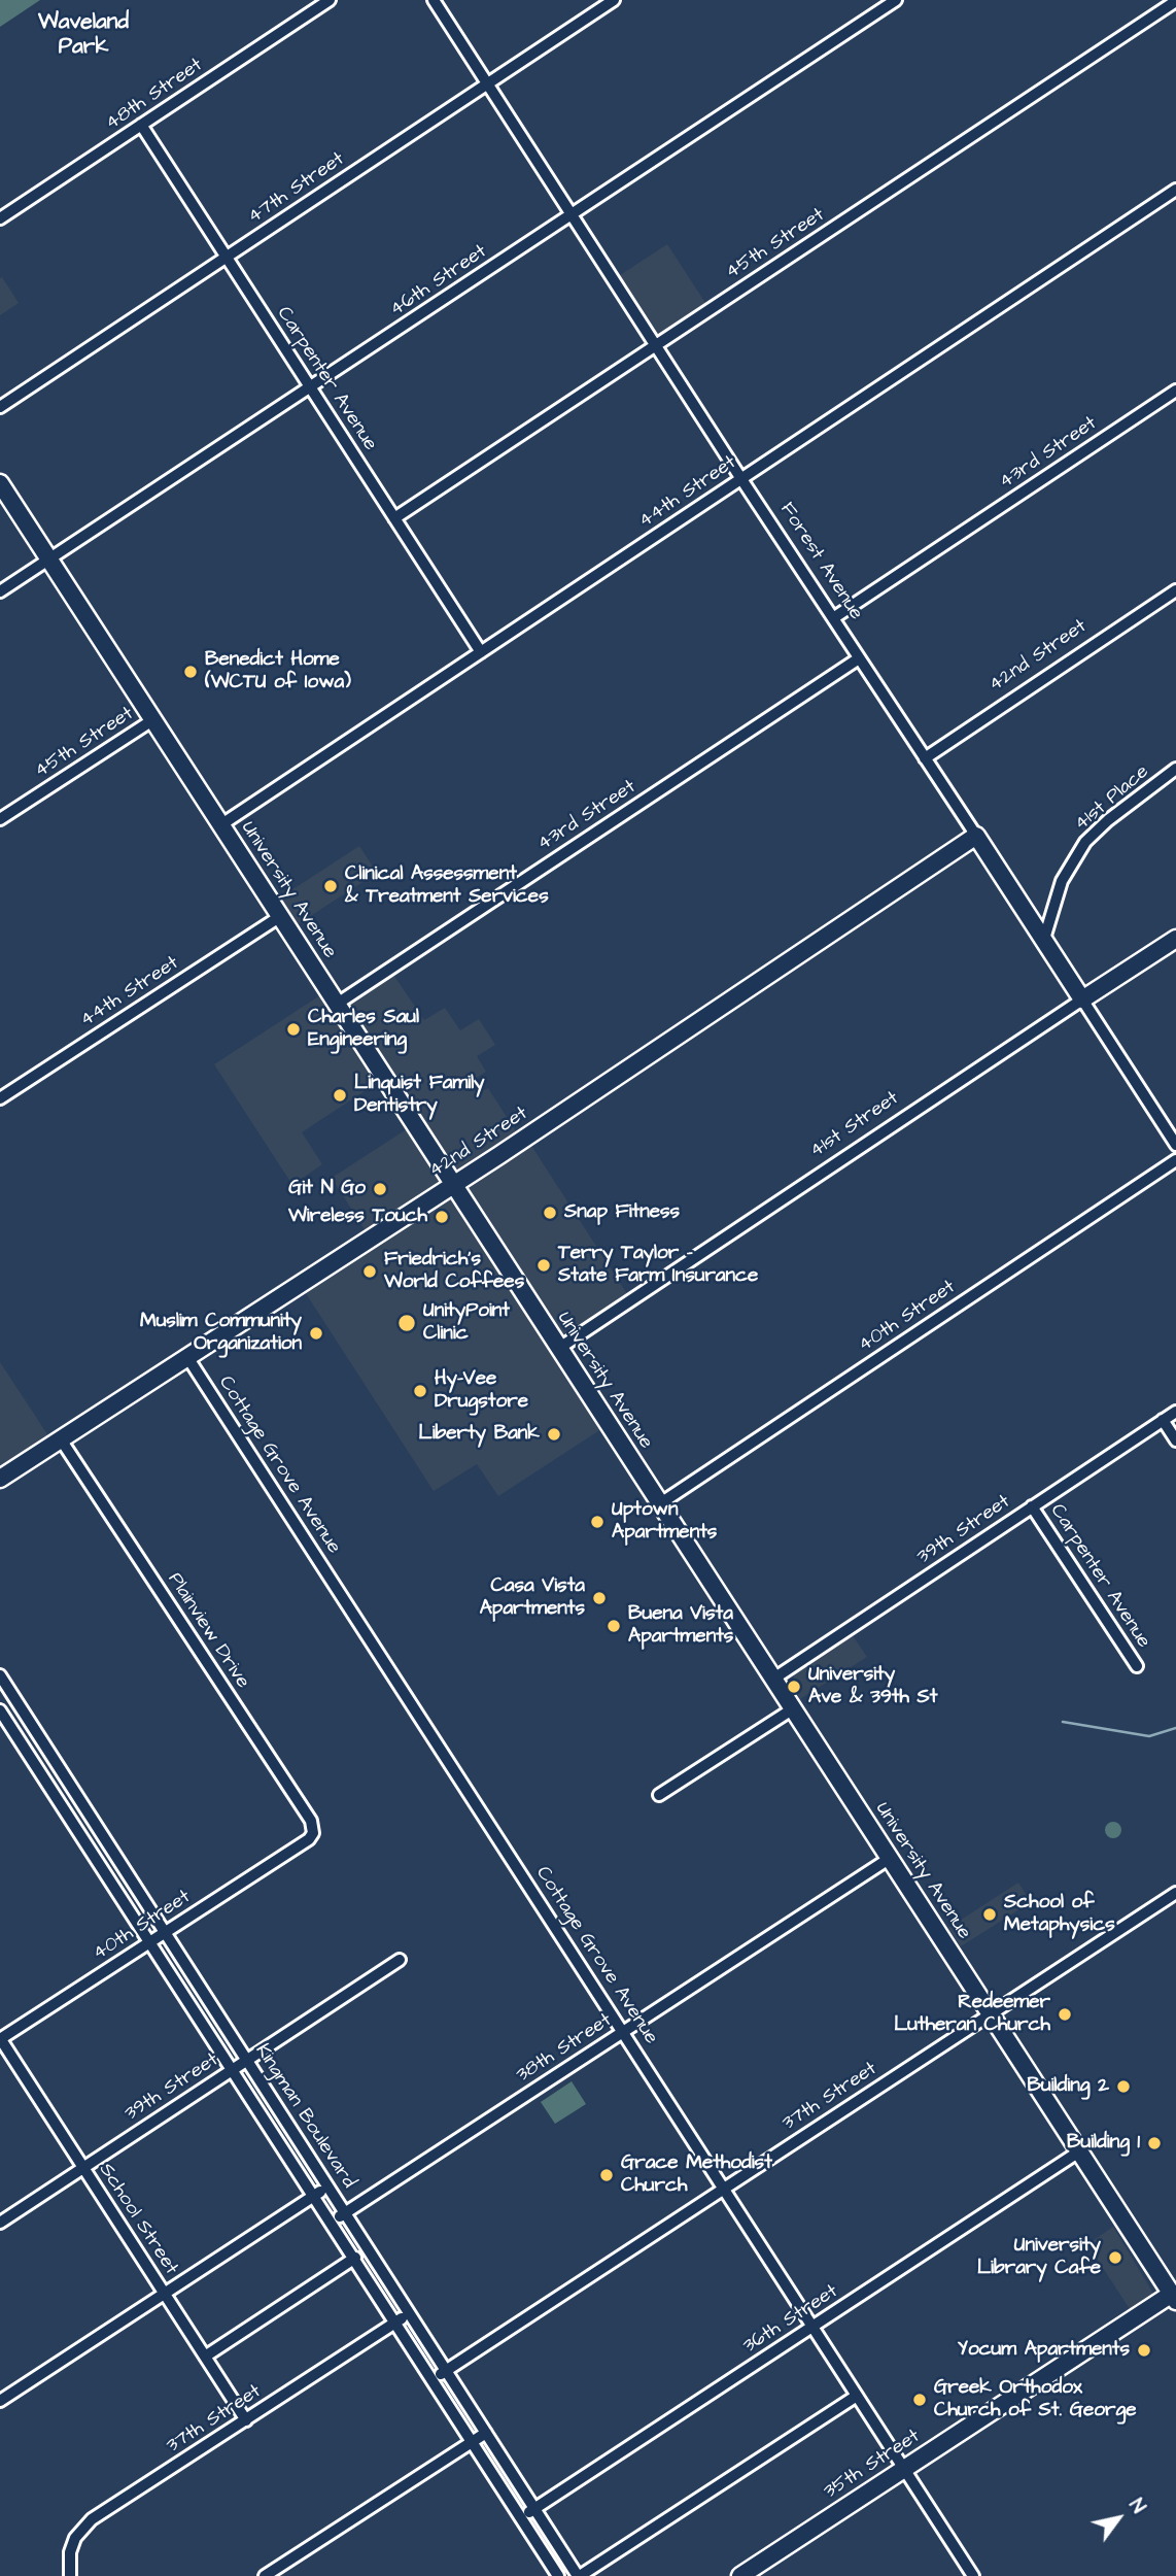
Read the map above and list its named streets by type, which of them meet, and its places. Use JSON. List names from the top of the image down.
{
  "streets": {
    "main road": [
      "Forest Avenue",
      "42nd Street",
      "University Avenue",
      "41st Street",
      "35th Street"
    ],
    "street": [
      "48th Street",
      "47th Street",
      "45th Street",
      "46th Street",
      "Carpenter Avenue",
      "43rd Street",
      "44th Street",
      "41st Place",
      "40th Street",
      "Cottage Grove Avenue",
      "39th Street",
      "Plainview Drive",
      "38th Street",
      "37th Street",
      "Kingman Boulevard",
      "School Street",
      "36th Street"
    ]
  },
  "crossings": [
    ["48th Street", "Carpenter Avenue"],
    ["47th Street", "Carpenter Avenue"],
    ["47th Street", "Forest Avenue"],
    ["45th Street", "Carpenter Avenue"],
    ["45th Street", "Forest Avenue"],
    ["45th Street", "University Avenue"],
    ["46th Street", "Carpenter Avenue"],
    ["46th Street", "Forest Avenue"],
    ["46th Street", "University Avenue"],
    ["Carpenter Avenue", "44th Street"],
    ["Carpenter Avenue", "39th Street"],
    ["43rd Street", "Forest Avenue"],
    ["43rd Street", "University Avenue"],
    ["44th Street", "Forest Avenue"],
    ["44th Street", "University Avenue"],
    ["Forest Avenue", "42nd Street"],
    ["Forest Avenue", "41st Place"],
    ["Forest Avenue", "41st Street"],
    ["42nd Street", "University Avenue"],
    ["42nd Street", "Cottage Grove Avenue"],
    ["42nd Street", "Plainview Drive"],
    ["University Avenue", "41st Street"],
    ["University Avenue", "40th Street"],
    ["University Avenue", "39th Street"],
    ["University Avenue", "38th Street"],
    ["University Avenue", "37th Street"],
    ["University Avenue", "36th Street"],
    ["University Avenue", "35th Street"],
    ["40th Street", "Plainview Drive"],
    ["40th Street", "Kingman Boulevard"],
    ["40th Street", "School Street"],
    ["Cottage Grove Avenue", "38th Street"],
    ["Cottage Grove Avenue", "37th Street"],
    ["Cottage Grove Avenue", "36th Street"],
    ["Cottage Grove Avenue", "35th Street"],
    ["39th Street", "Kingman Boulevard"],
    ["39th Street", "School Street"],
    ["38th Street", "Kingman Boulevard"],
    ["37th Street", "Kingman Boulevard"],
    ["37th Street", "School Street"],
    ["Kingman Boulevard", "36th Street"]
  ],
  "districts": ["Waveland Park"],
  "places": [
    "Benedict Home (WCTU of Iowa)",
    "Clinical Assessment & Treatment Services",
    "Charles Saul Engineering",
    "Linquist Family Dentistry",
    "Git N Go",
    "Snap Fitness",
    "Wireless Touch",
    "Terry Taylor - State Farm Insurance",
    "Friedrich's World Coffees",
    "UnityPoint Clinic",
    "Muslim Community Organization",
    "Hy-Vee Drugstore",
    "Liberty Bank",
    "Uptown Apartments",
    "Casa Vista Apartments",
    "Buena Vista Apartments",
    "University Ave & 39th St",
    "School of Metaphysics",
    "Redeemer Lutheran Church",
    "Building 2",
    "Building 1",
    "Grace Methodist Church",
    "University Library Cafe",
    "Yocum Apartments",
    "Greek Orthodox Church of St. George"
  ],
  "north": "top right"
}
